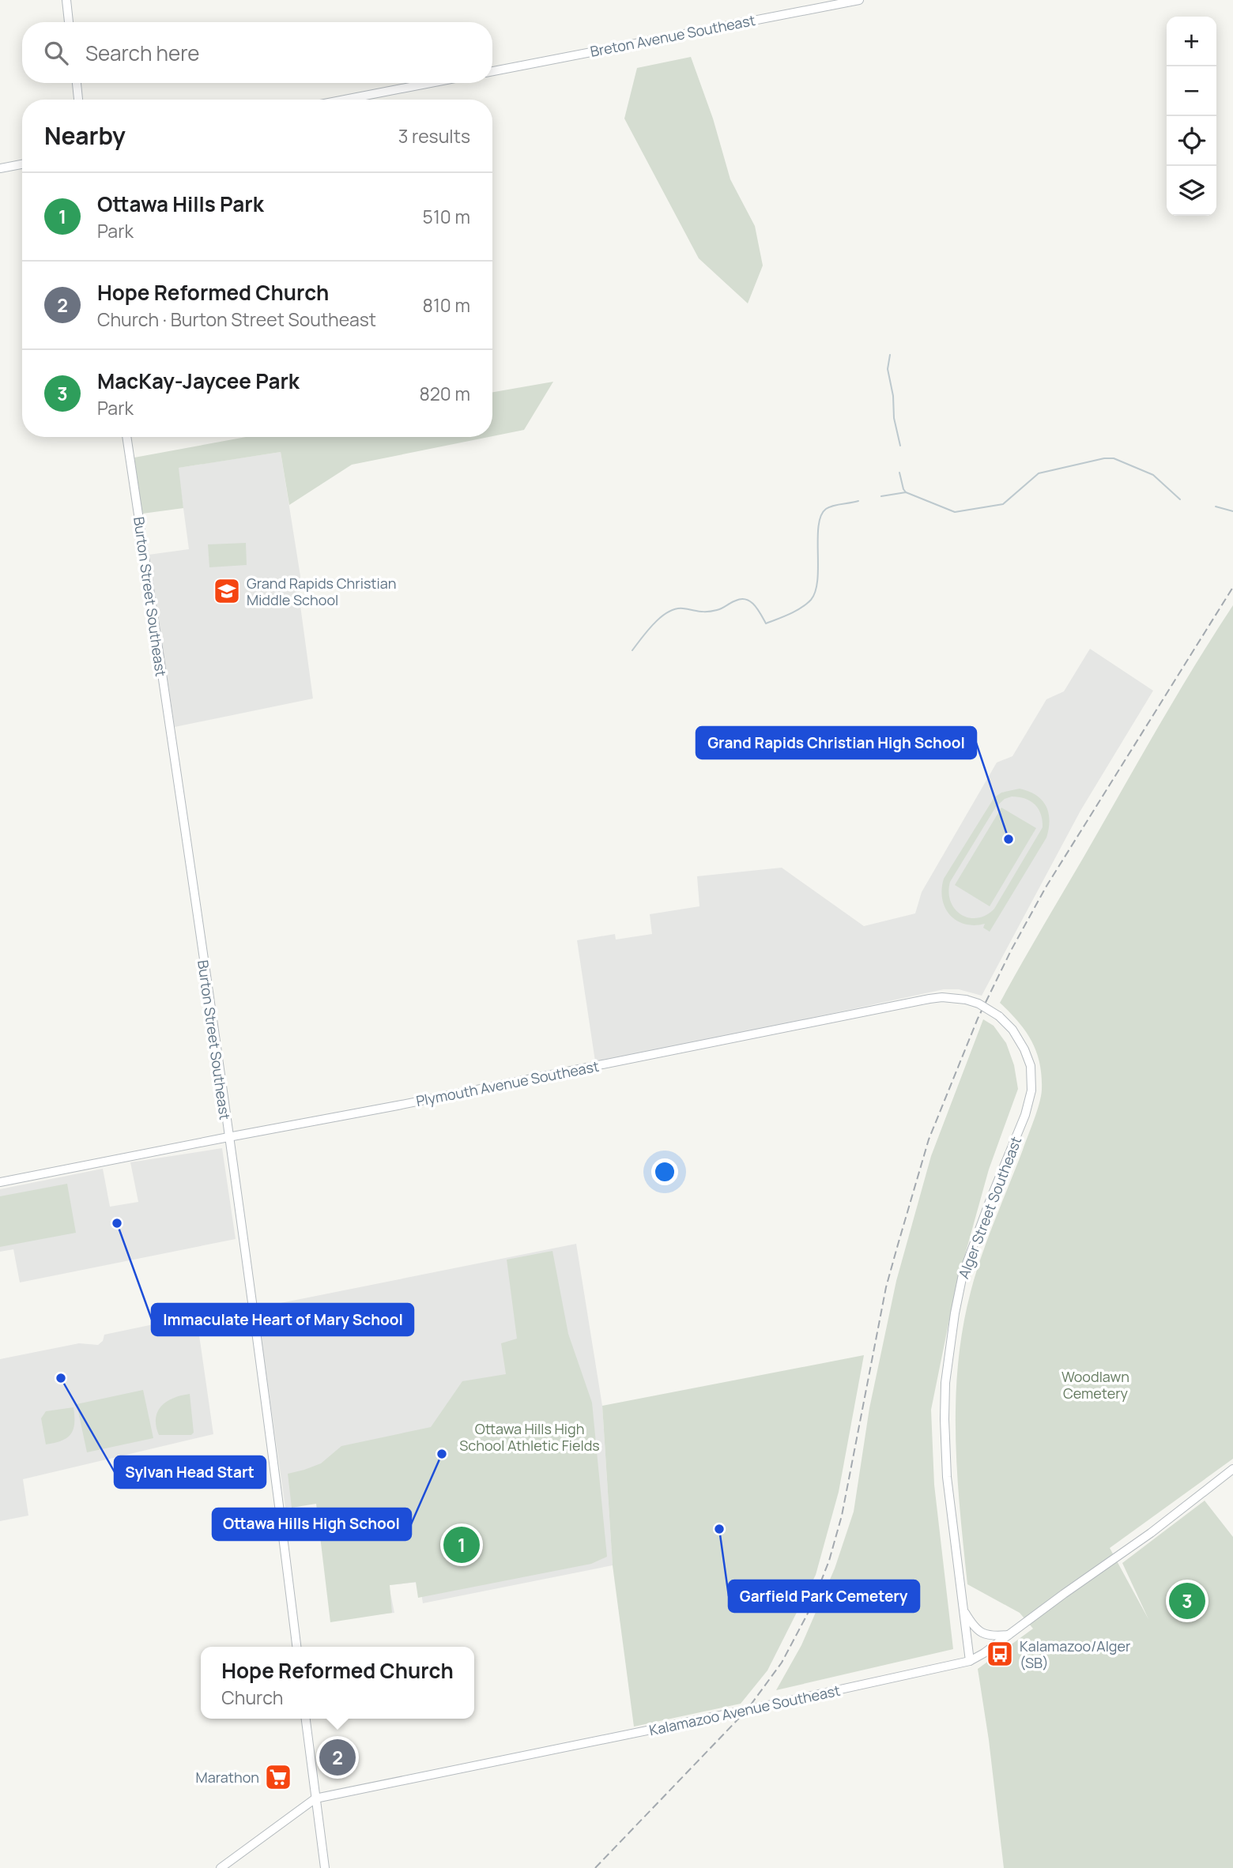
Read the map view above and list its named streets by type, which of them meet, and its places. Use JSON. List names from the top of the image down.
{
  "streets": {
    "main road": [
      "Breton Avenue Southeast",
      "Burton Street Southeast",
      "Plymouth Avenue Southeast",
      "Alger Street Southeast",
      "Kalamazoo Avenue Southeast"
    ]
  },
  "crossings": [
    ["Burton Street Southeast", "Plymouth Avenue Southeast"],
    ["Plymouth Avenue Southeast", "Alger Street Southeast"],
    ["Alger Street Southeast", "Kalamazoo Avenue Southeast"]
  ],
  "parks": ["Woodlawn Cemetery", "Ottawa Hills High School Athletic Fields"],
  "places": {
    "school or university": ["Grand Rapids Christian Middle School"],
    "other": [
      "Grand Rapids Christian High School",
      "Immaculate Heart of Mary School",
      "Sylvan Head Start",
      "Ottawa Hills High School",
      "Garfield Park Cemetery"
    ],
    "bus stop": ["Kalamazoo/Alger (SB)"],
    "supermarket": ["Marathon"]
  },
  "page": {
    "map_buttons": ["+", "−"],
    "search": "Search here",
    "heading": ["Nearby", "3 results"],
    "list": [
      {
        "mark": "1",
        "name": "Ottawa Hills Park",
        "note": "Park",
        "value": "510 m"
      },
      {
        "mark": "2",
        "name": "Hope Reformed Church",
        "note": "Church · Burton Street Southeast",
        "value": "810 m"
      },
      {
        "mark": "3",
        "name": "MacKay-Jaycee Park",
        "note": "Park",
        "value": "820 m"
      }
    ],
    "pins": ["1", "3", "2"],
    "popup": ["Hope Reformed Church", "Church"]
  }
}
